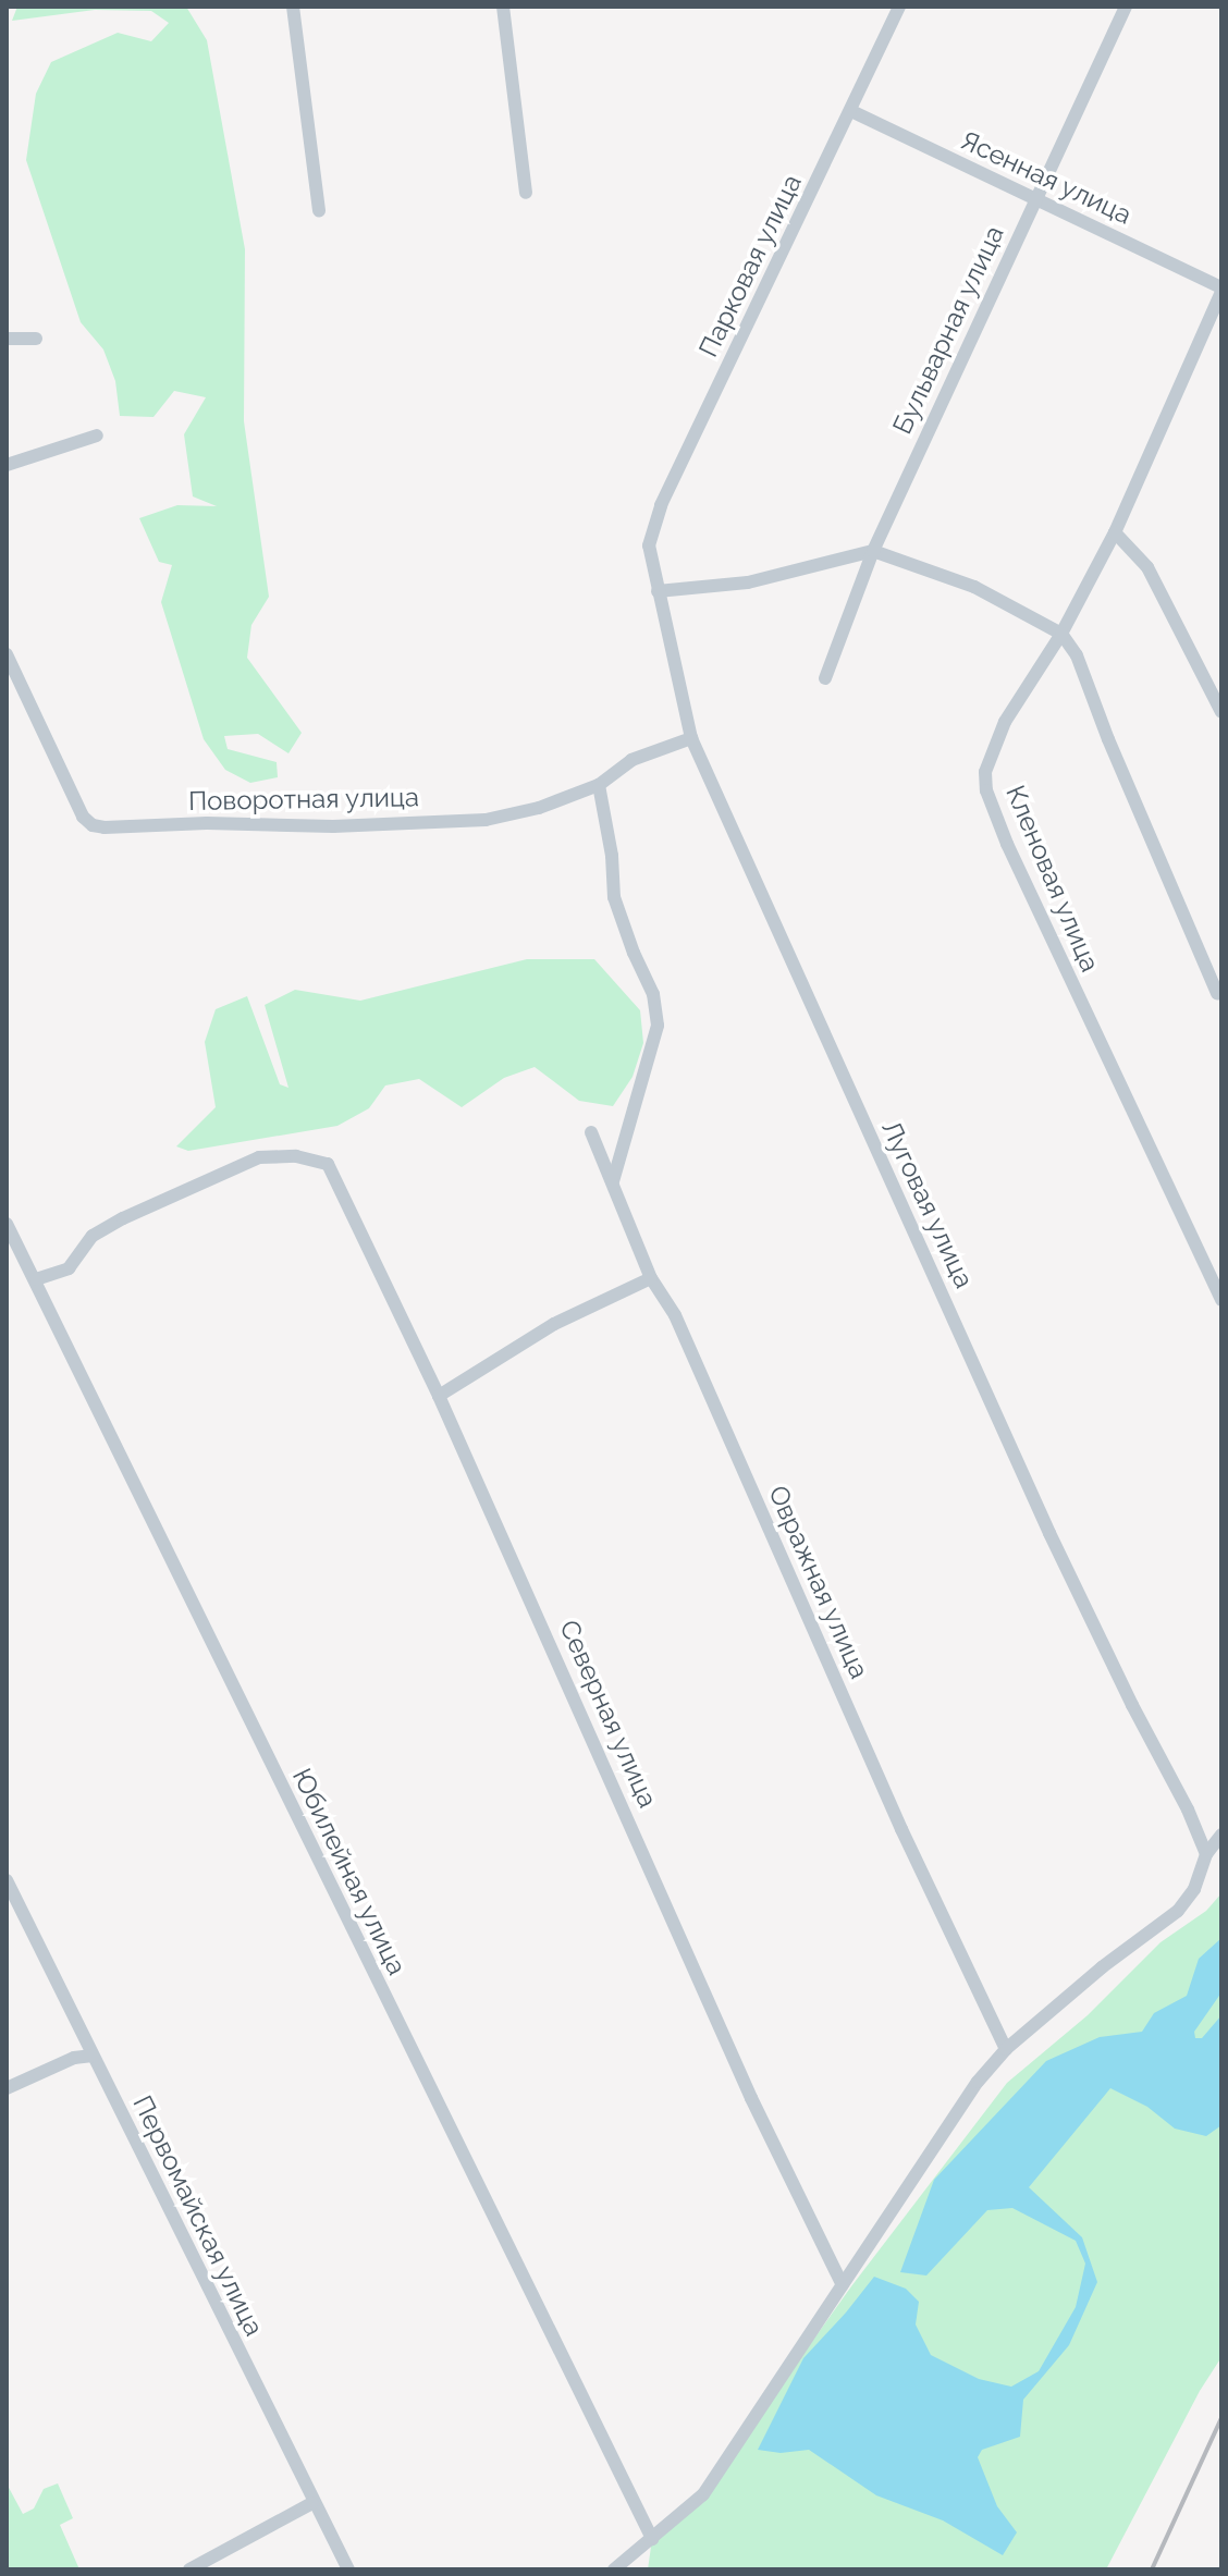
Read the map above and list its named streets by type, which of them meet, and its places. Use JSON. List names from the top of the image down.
{
  "streets": {
    "street": [
      "Ясенная улица",
      "Парковая улица",
      "Бульварная улица",
      "Поворотная улица",
      "Кленовая улица",
      "Луговая улица",
      "Овражная улица",
      "Северная улица",
      "Юбилейная улица",
      "Первомайская улица"
    ]
  },
  "crossings": [
    ["Ясенная улица", "Парковая улица"],
    ["Ясенная улица", "Бульварная улица"],
    ["Ясенная улица", "Кленовая улица"],
    ["Парковая улица", "Луговая улица"],
    ["Поворотная улица", "Луговая улица"],
    ["Северная улица", "Юбилейная улица"]
  ]
}
